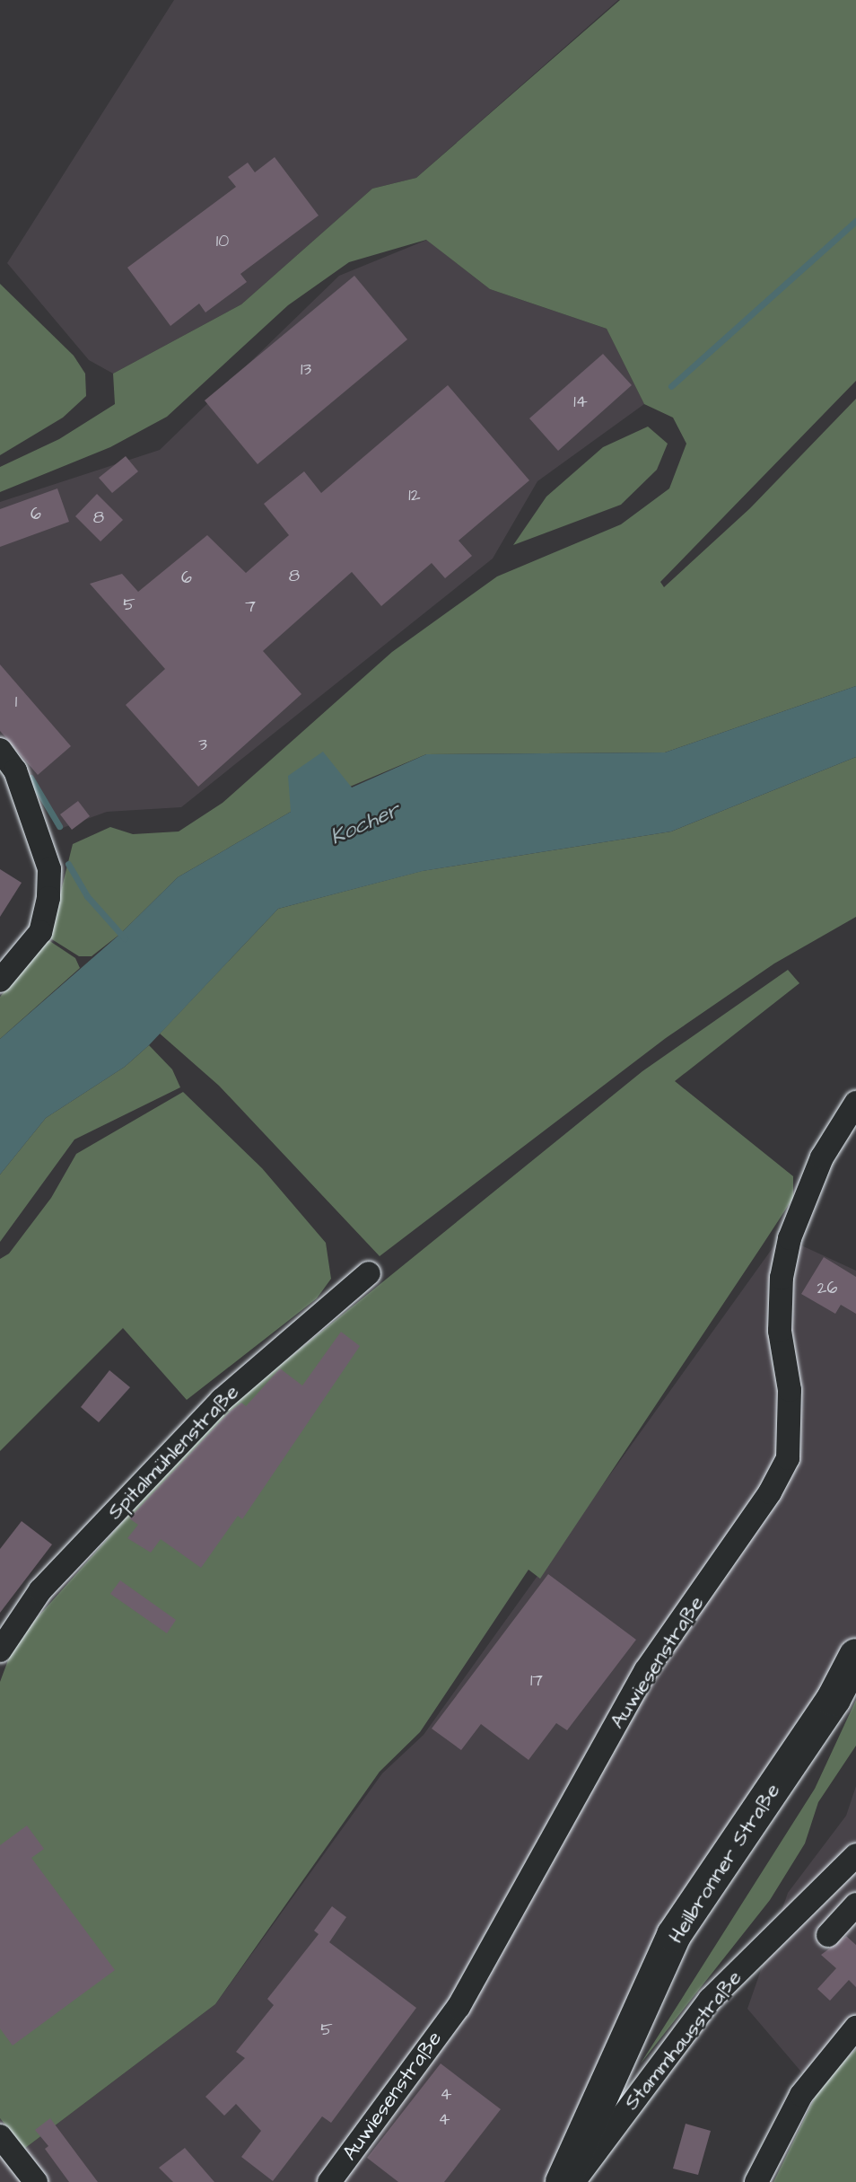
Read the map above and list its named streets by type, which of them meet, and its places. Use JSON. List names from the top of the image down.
{
  "streets": {
    "main road": ["Heilbronner Straße"],
    "street": ["Spitalmühlenstraße", "Auwiesenstraße", "Stammhausstraße"]
  },
  "water": ["Kocher"],
  "house_numbers": [
    "10",
    "13",
    "14",
    "12",
    "6",
    "8",
    "8",
    "6",
    "5",
    "7",
    "1",
    "3",
    "26",
    "17",
    "5",
    "4",
    "4"
  ]
}
